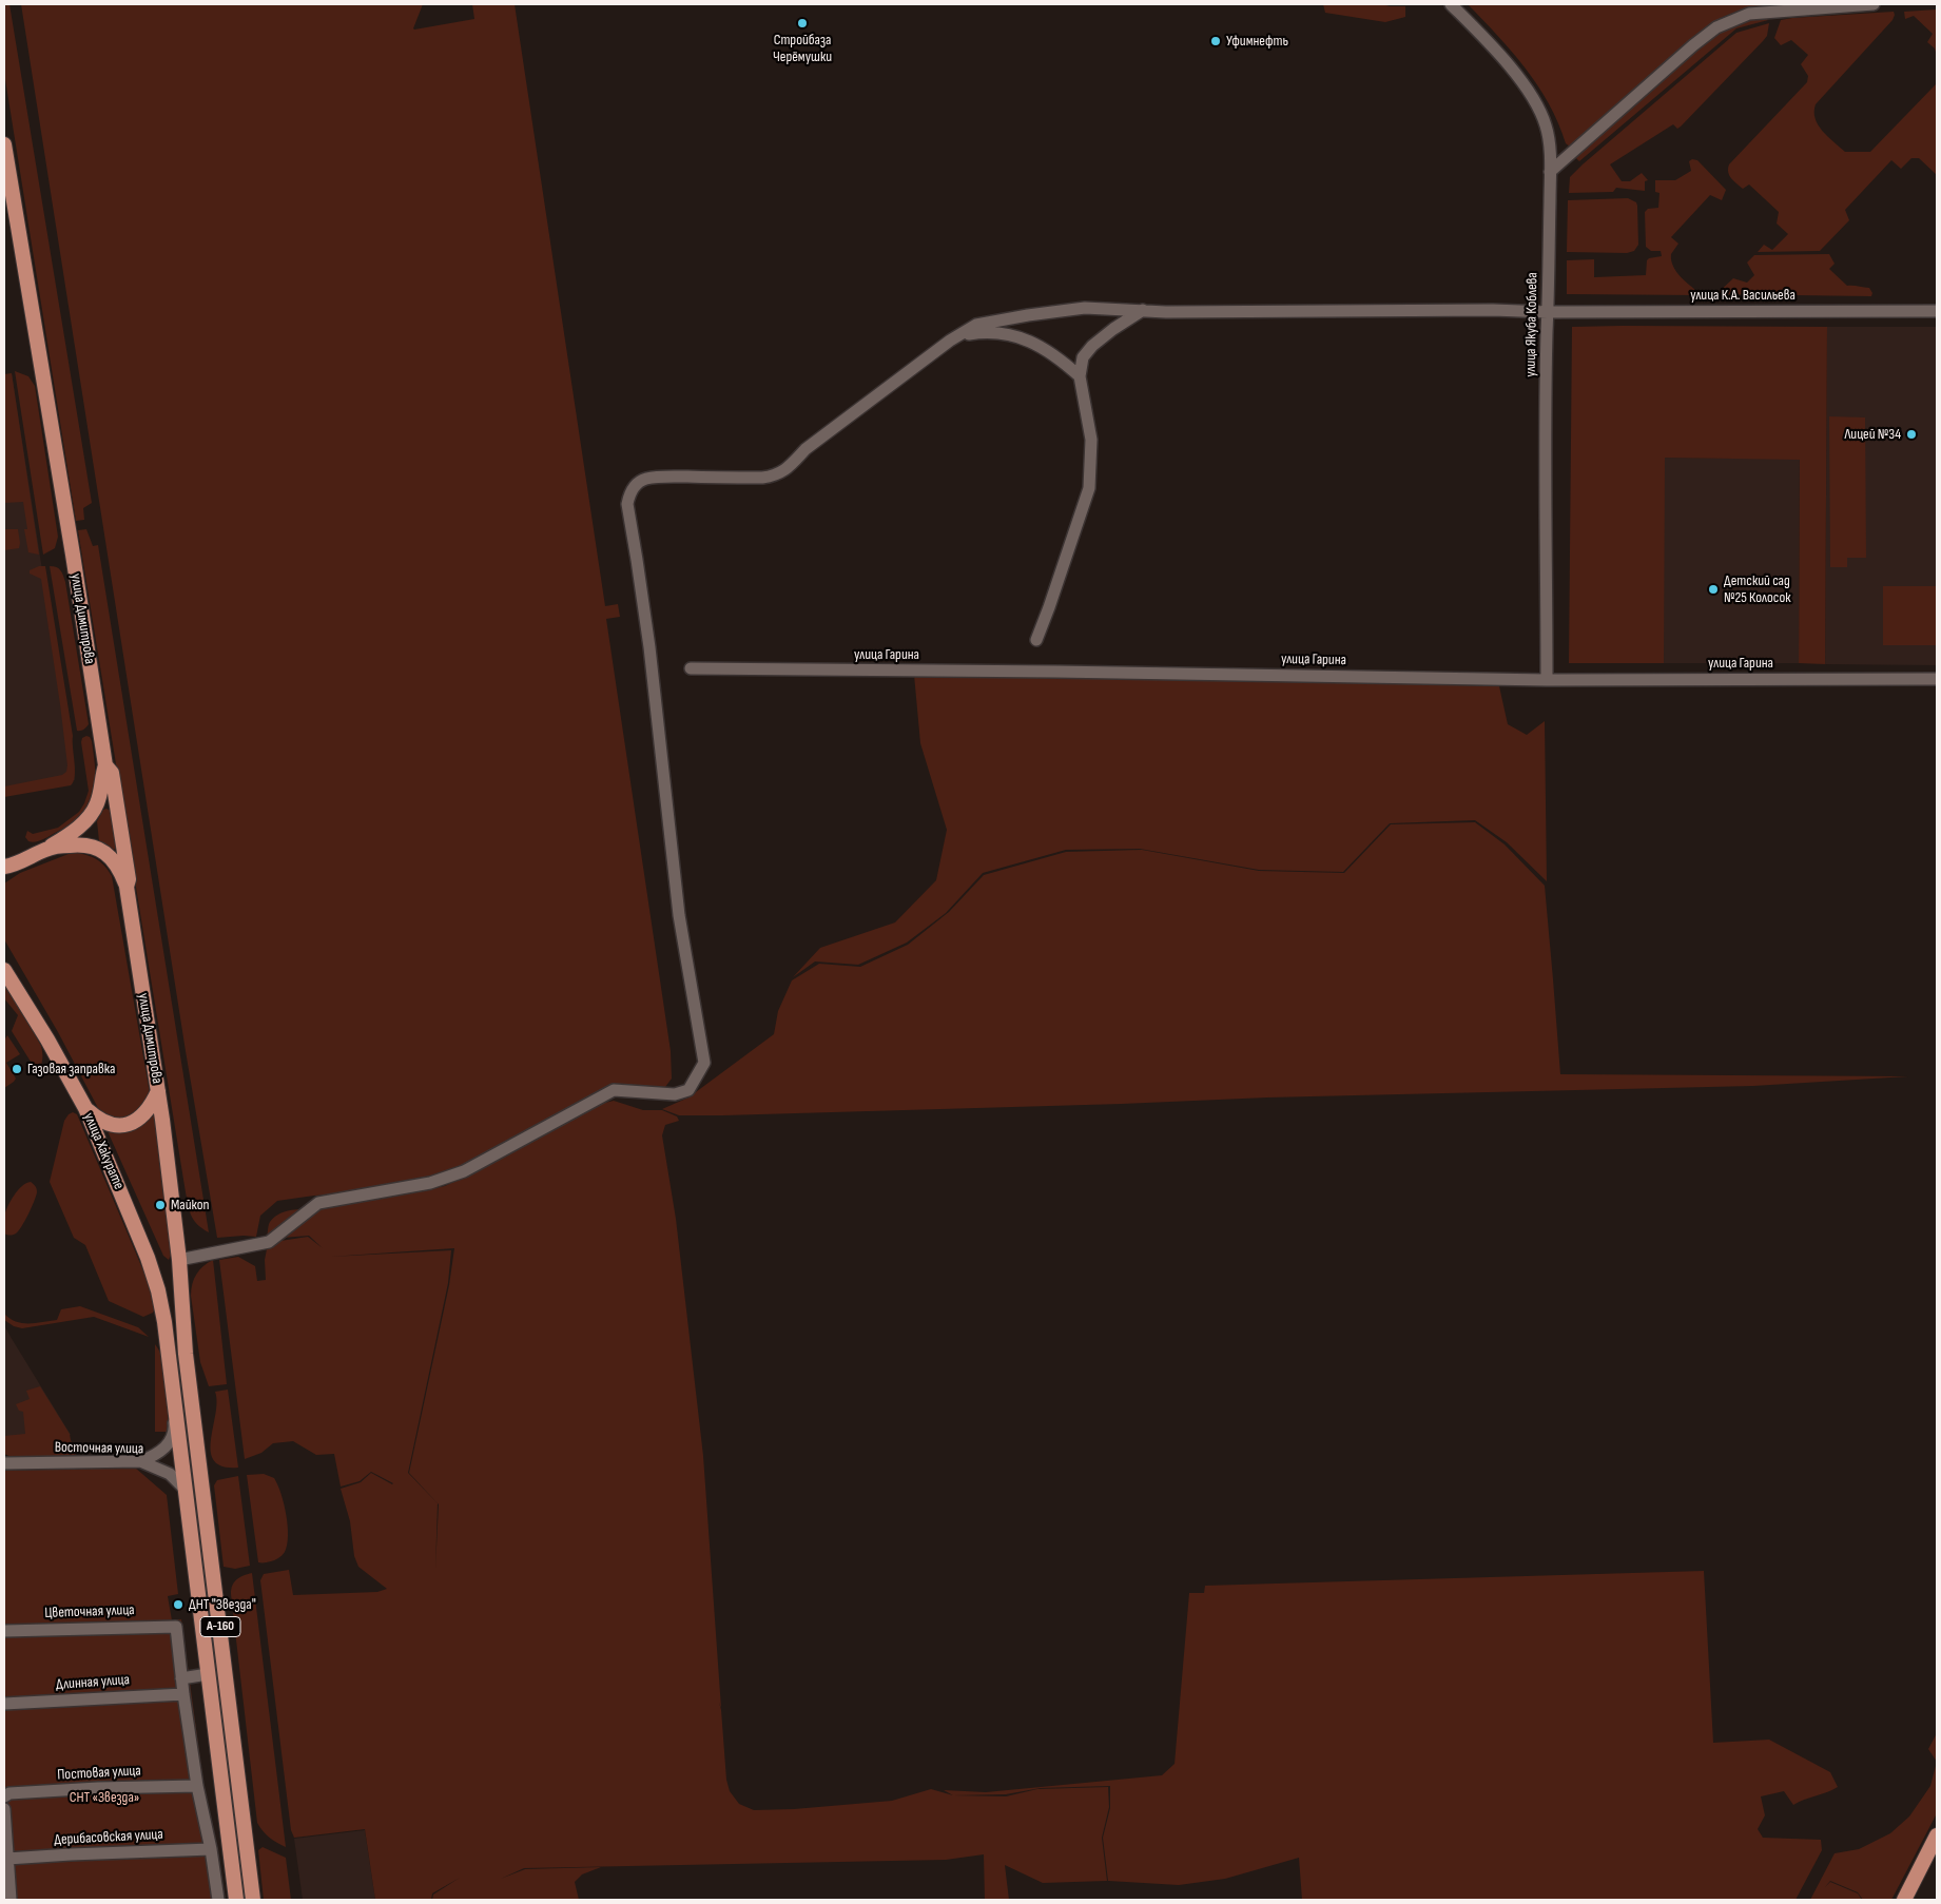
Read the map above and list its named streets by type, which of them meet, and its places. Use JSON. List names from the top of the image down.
{
  "streets": {
    "main road": ["улица Димитрова", "улица Хакурате", "А-160"],
    "street": [
      "улица К.А. Васильева",
      "улица Якуба Коблева",
      "улица Гарина",
      "Восточная улица",
      "Цветочная улица",
      "Длинная улица",
      "Постовая улица",
      "Дерибасовская улица"
    ]
  },
  "crossings": [
    ["улица К.А. Васильева", "улица Якуба Коблева"],
    ["улица Якуба Коблева", "улица Гарина"],
    ["улица Димитрова", "улица Хакурате"],
    ["улица Хакурате", "Восточная улица"],
    ["улица Хакурате", "А-160"],
    ["Восточная улица", "А-160"]
  ],
  "parks": ["СНТ «Звезда»"],
  "places": [
    "Стройбаза Черёмушки",
    "Уфимнефть",
    "Лицей №34",
    "Детский сад №25 Колосок",
    "Газовая заправка",
    "Майкоп",
    "ДНТ \"Звезда\""
  ]
}
